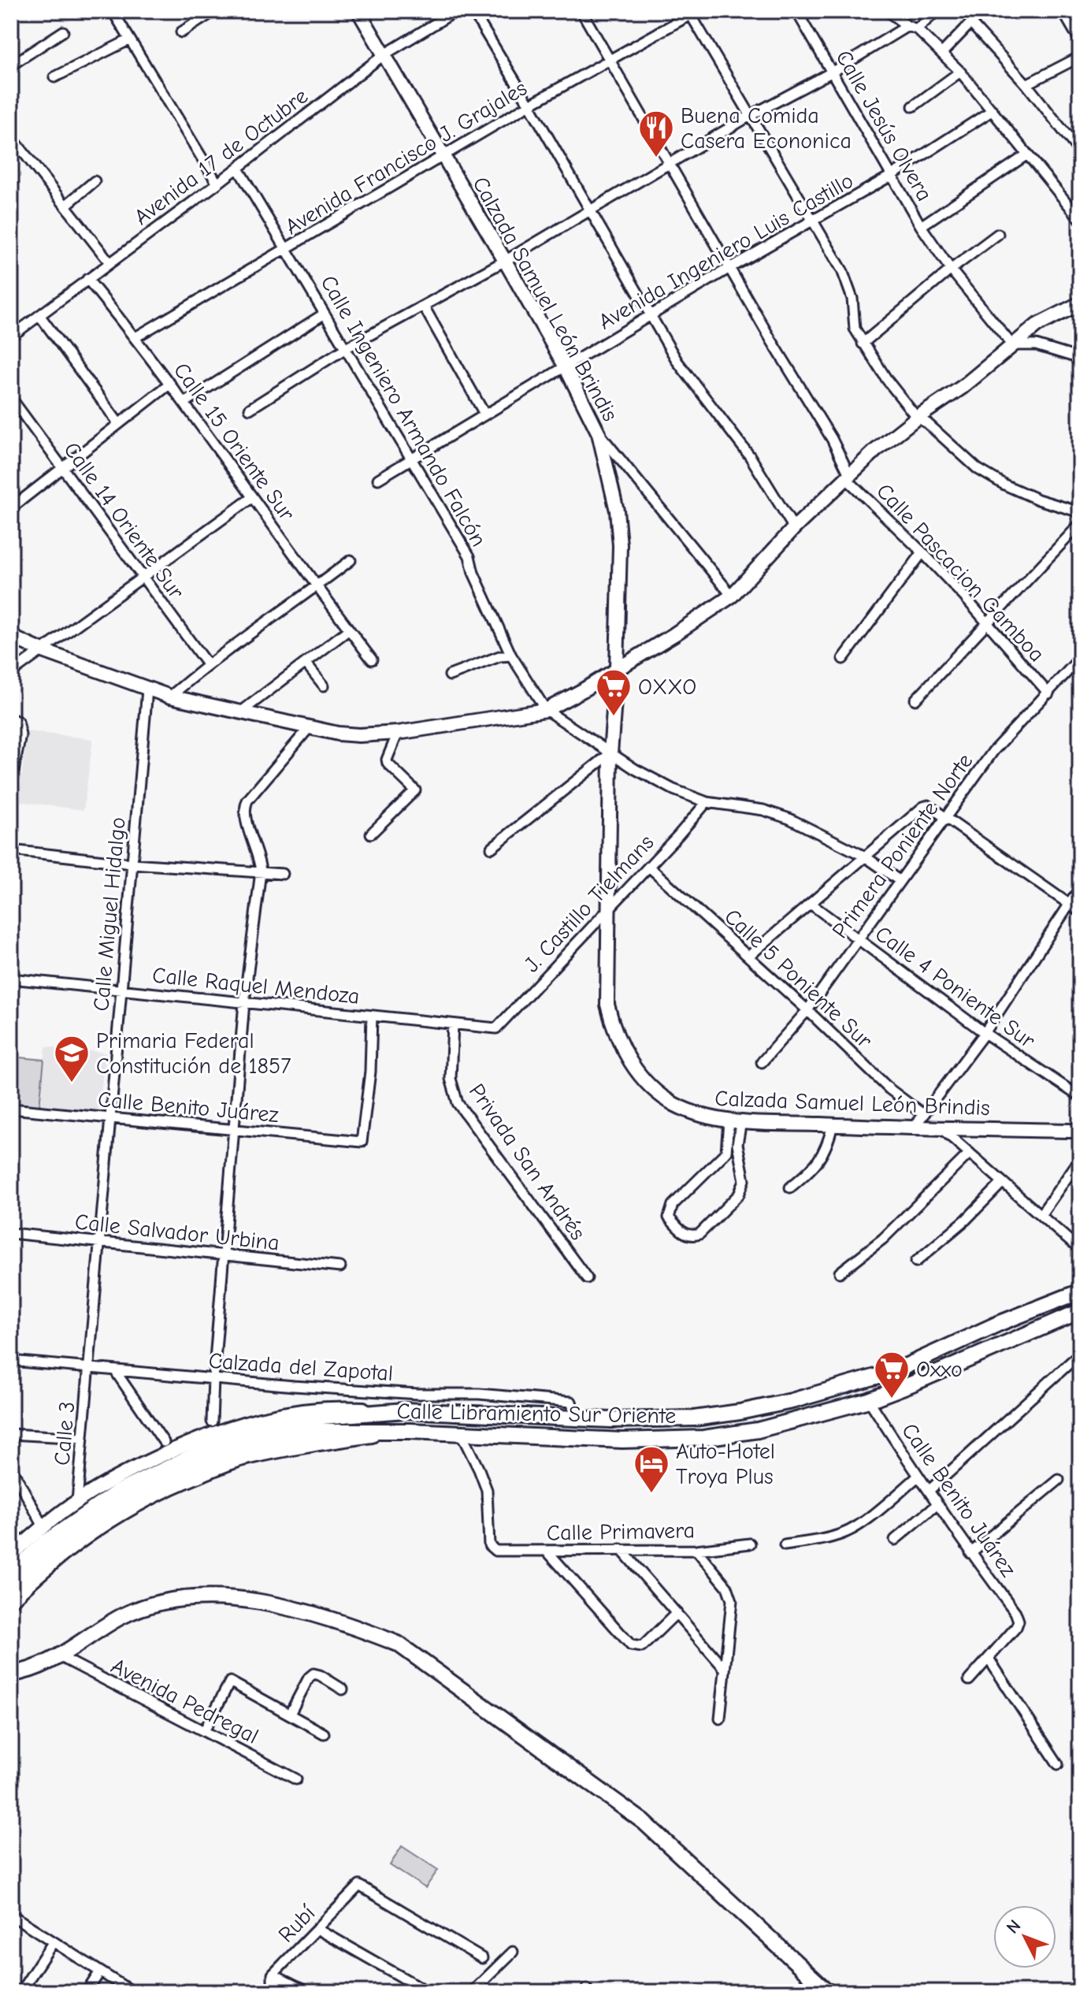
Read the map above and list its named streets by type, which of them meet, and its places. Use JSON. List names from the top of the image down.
{
  "streets": {
    "main road": ["Calle Libramiento Sur Oriente"],
    "street": [
      "Calle Jesús Olvera",
      "Avenida 17 de Octubre",
      "Avenida Francisco J. Grajales",
      "Avenida Ingeniero Luis Castillo",
      "Calzada Samuel León Brindis",
      "Calle Ingeniero Armando Falcón",
      "Calle 15 Oriente Sur",
      "Calle 14 Oriente Sur",
      "Calle Pascacion Gamboa",
      "Primera Poniente Norte",
      "J. Castillo Tielmans",
      "Calle Miguel Hidalgo",
      "Calle 5 Poniente Sur",
      "Calle Raquel Mendoza",
      "Calle 4 Poniente Sur",
      "Calle Benito Juárez",
      "Privada San Andrés",
      "Calle Salvador Urbina",
      "Calzada del Zapotal",
      "Calle 3",
      "Calle Primavera",
      "Avenida Pedregal",
      "Rubí"
    ]
  },
  "crossings": [
    ["Calle Jesús Olvera", "Avenida Ingeniero Luis Castillo"],
    ["Avenida 17 de Octubre", "Calzada Samuel León Brindis"],
    ["Avenida 17 de Octubre", "Calle Ingeniero Armando Falcón"],
    ["Avenida 17 de Octubre", "Calle 15 Oriente Sur"],
    ["Avenida Francisco J. Grajales", "Calzada Samuel León Brindis"],
    ["Avenida Francisco J. Grajales", "Calle Ingeniero Armando Falcón"],
    ["Avenida Francisco J. Grajales", "Calle 15 Oriente Sur"],
    ["Avenida Francisco J. Grajales", "Calle Pascacion Gamboa"],
    ["Avenida Ingeniero Luis Castillo", "Calzada Samuel León Brindis"],
    ["Avenida Ingeniero Luis Castillo", "Calle Ingeniero Armando Falcón"],
    ["Avenida Ingeniero Luis Castillo", "Calle Pascacion Gamboa"],
    ["Calzada Samuel León Brindis", "J. Castillo Tielmans"],
    ["Calle Pascacion Gamboa", "Primera Poniente Norte"],
    ["Primera Poniente Norte", "Calle 5 Poniente Sur"],
    ["Primera Poniente Norte", "Calle 4 Poniente Sur"],
    ["J. Castillo Tielmans", "Calle 5 Poniente Sur"],
    ["J. Castillo Tielmans", "Calle Raquel Mendoza"],
    ["Calle Miguel Hidalgo", "Calle Raquel Mendoza"],
    ["Calle Miguel Hidalgo", "Calle Benito Juárez"],
    ["Calle Miguel Hidalgo", "Calle Salvador Urbina"],
    ["Calle Miguel Hidalgo", "Calzada del Zapotal"],
    ["Calle Miguel Hidalgo", "Calle 3"],
    ["Calle Raquel Mendoza", "Calle Benito Juárez"],
    ["Calle Raquel Mendoza", "Privada San Andrés"],
    ["Calle Benito Juárez", "Calle Libramiento Sur Oriente"],
    ["Calzada del Zapotal", "Calle Libramiento Sur Oriente"],
    ["Calzada del Zapotal", "Calle 3"],
    ["Calle Libramiento Sur Oriente", "Calle Primavera"]
  ],
  "places": {
    "restaurant": ["Buena Comida Casera Econonica"],
    "supermarket": ["OXXO", "Oxxo"],
    "school or university": ["Primaria Federal Constitución de 1857"],
    "hotel": ["Auto-Hotel Troya Plus"]
  },
  "north": "top left"
}
